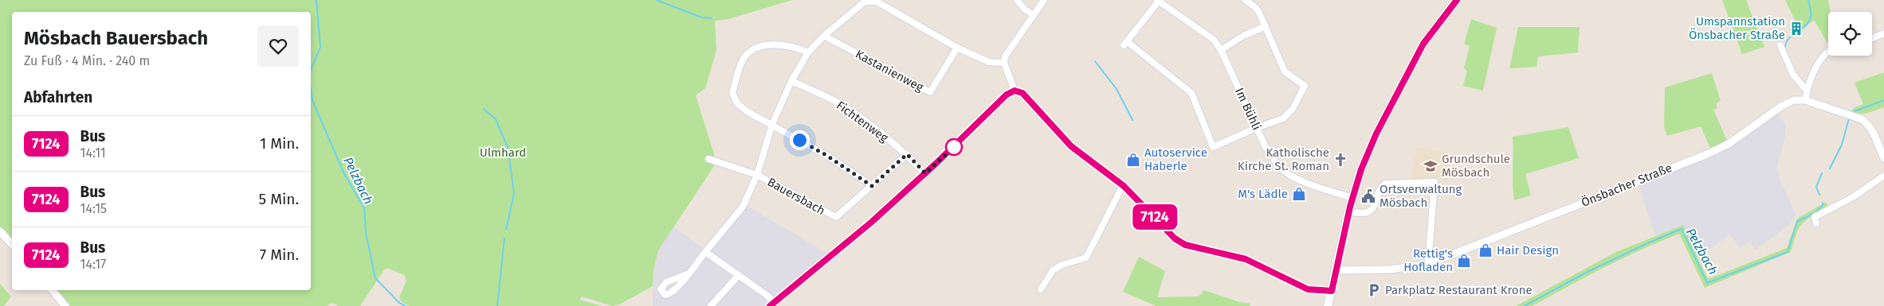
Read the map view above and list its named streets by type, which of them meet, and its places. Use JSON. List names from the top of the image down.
{
  "streets": {
    "street": [
      "Kastanienweg",
      "Im Bühli",
      "Fichtenweg",
      "Önsbacher Straße",
      "Bauersbach"
    ]
  },
  "crossings": [
    ["Fichtenweg", "Bauersbach"]
  ],
  "water": ["Pelzbach"],
  "parks": ["Ulmhard"],
  "places": {
    "building": ["Umspannstation Önsbacher Straße"],
    "shop": [
      "Autoservice Haberle",
      "M's Lädle",
      "Hair Design",
      "Rettig's Hofladen"
    ],
    "church": ["Katholische Kirche St. Roman"],
    "school or university": ["Grundschule Mösbach"],
    "public building": ["Ortsverwaltung Mösbach"],
    "parking": ["Parkplatz Restaurant Krone"]
  },
  "lines": ["bus line 7124"],
  "page": {
    "on_map": "7124",
    "heading": [
      ["Mösbach Bauersbach", "Zu Fuß · 4 Min. · 240 m"],
      "Abfahrten"
    ],
    "list": [
      {
        "mark": "7124",
        "name": "Bus",
        "note": "14:11",
        "value": "1 Min."
      },
      {
        "mark": "7124",
        "name": "Bus",
        "note": "14:15",
        "value": "5 Min."
      },
      {
        "mark": "7124",
        "name": "Bus",
        "note": "14:17",
        "value": "7 Min."
      }
    ]
  }
}
